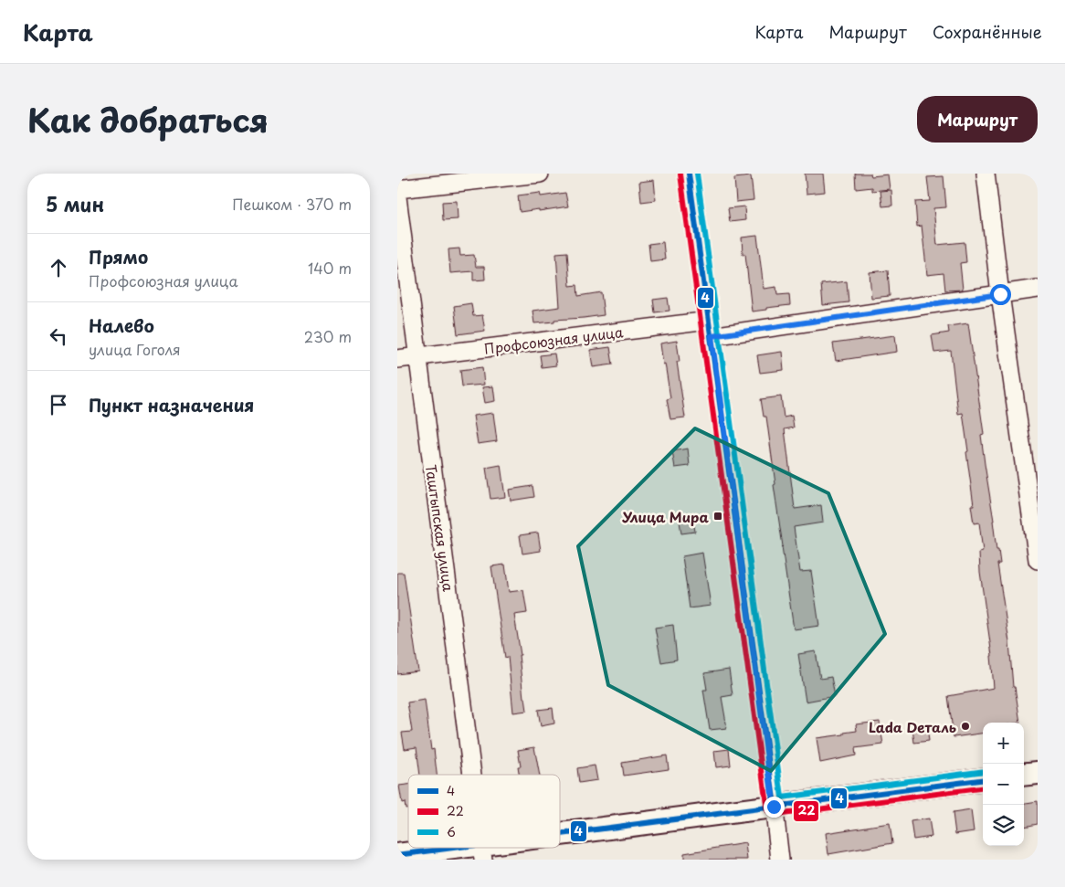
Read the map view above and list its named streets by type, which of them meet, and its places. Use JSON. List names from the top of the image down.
{
  "streets": {
    "street": ["Профсоюзная улица", "Таштыпская улица"]
  },
  "crossings": [
    ["Профсоюзная улица", "Таштыпская улица"]
  ],
  "places": {
    "transit": ["Улица Мира"],
    "other": ["Lada Dеталь"]
  },
  "lines": ["transit line 4", "transit line 6", "transit line 22"],
  "legend": ["4", "22", "6"],
  "page": {
    "header": "Карта",
    "nav": ["Карта", "Маршрут", "Сохранённые"],
    "title": "Как добраться",
    "buttons": "Маршрут",
    "heading": ["5 мин", "Пешком · 370 m"],
    "list": [
      ["Прямо", "Профсоюзная улица", "140 m"],
      ["Налево", "улица Гоголя", "230 m"],
      "Пункт назначения"
    ],
    "map_buttons": ["+", "−"]
  }
}
